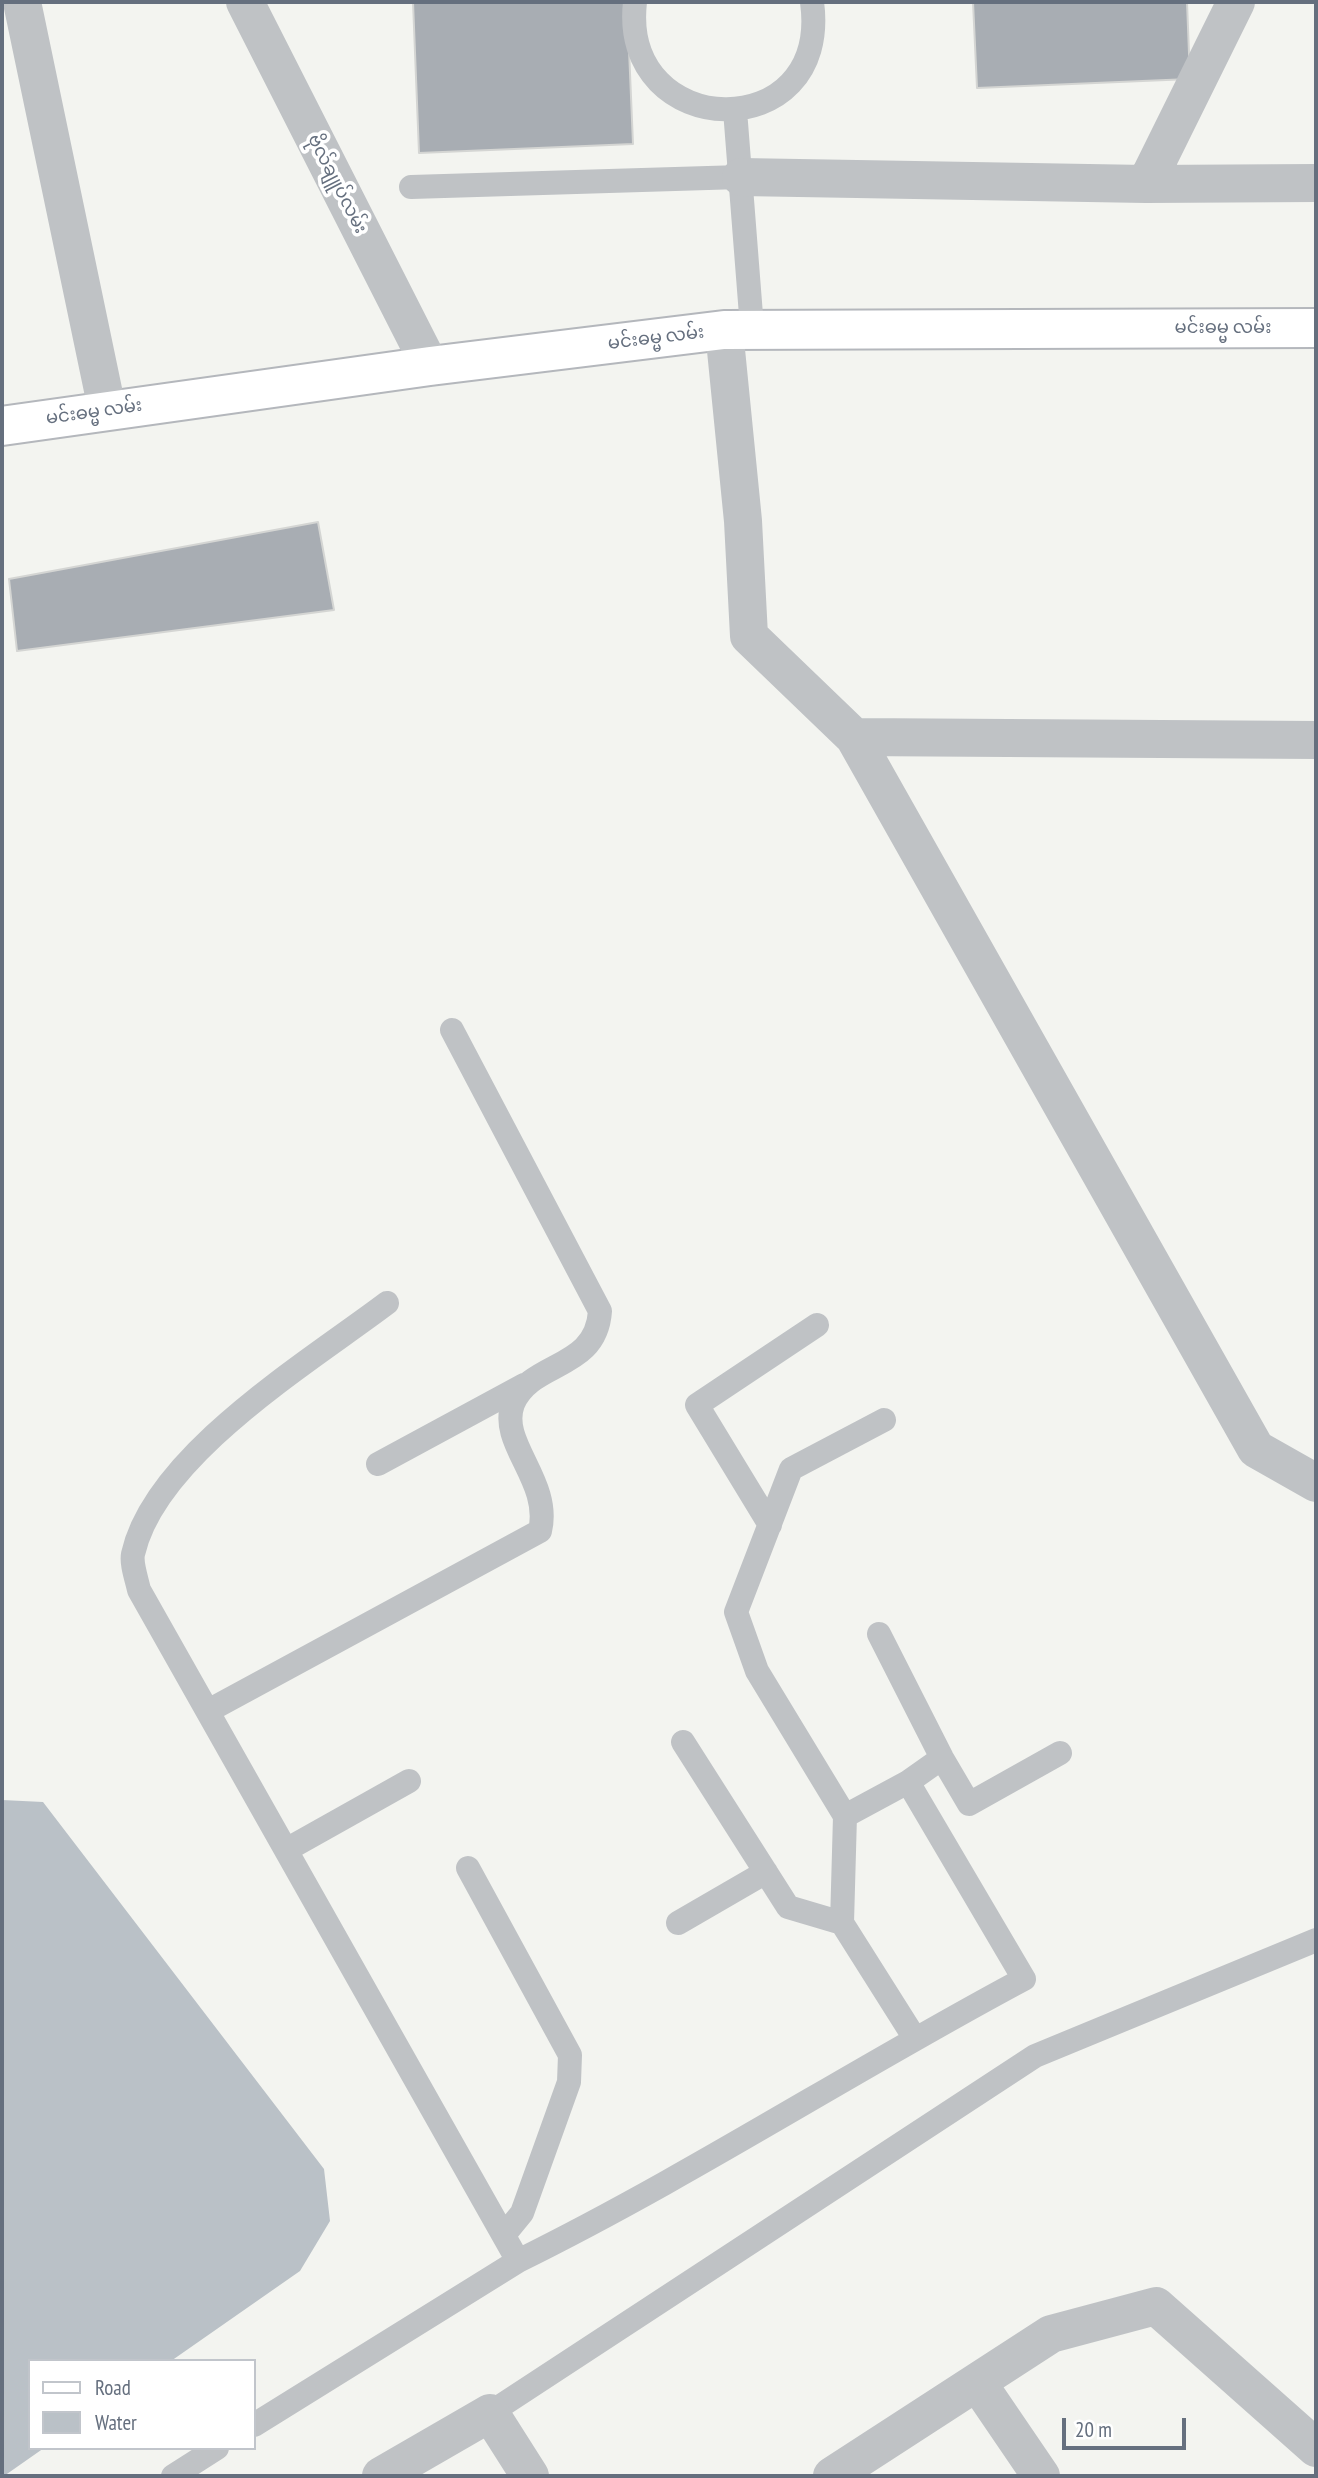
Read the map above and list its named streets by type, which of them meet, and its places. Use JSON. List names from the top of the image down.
{
  "streets": {
    "main road": ["မင်းဓမ္မ လမ်း"],
    "street": ["ဗိုလ်ချူပ်လမ်း"]
  },
  "crossings": [
    ["ဗိုလ်ချူပ်လမ်း", "မင်းဓမ္မ လမ်း"]
  ],
  "legend": ["Road", "Water"],
  "scale_bar": "20 m"
}
